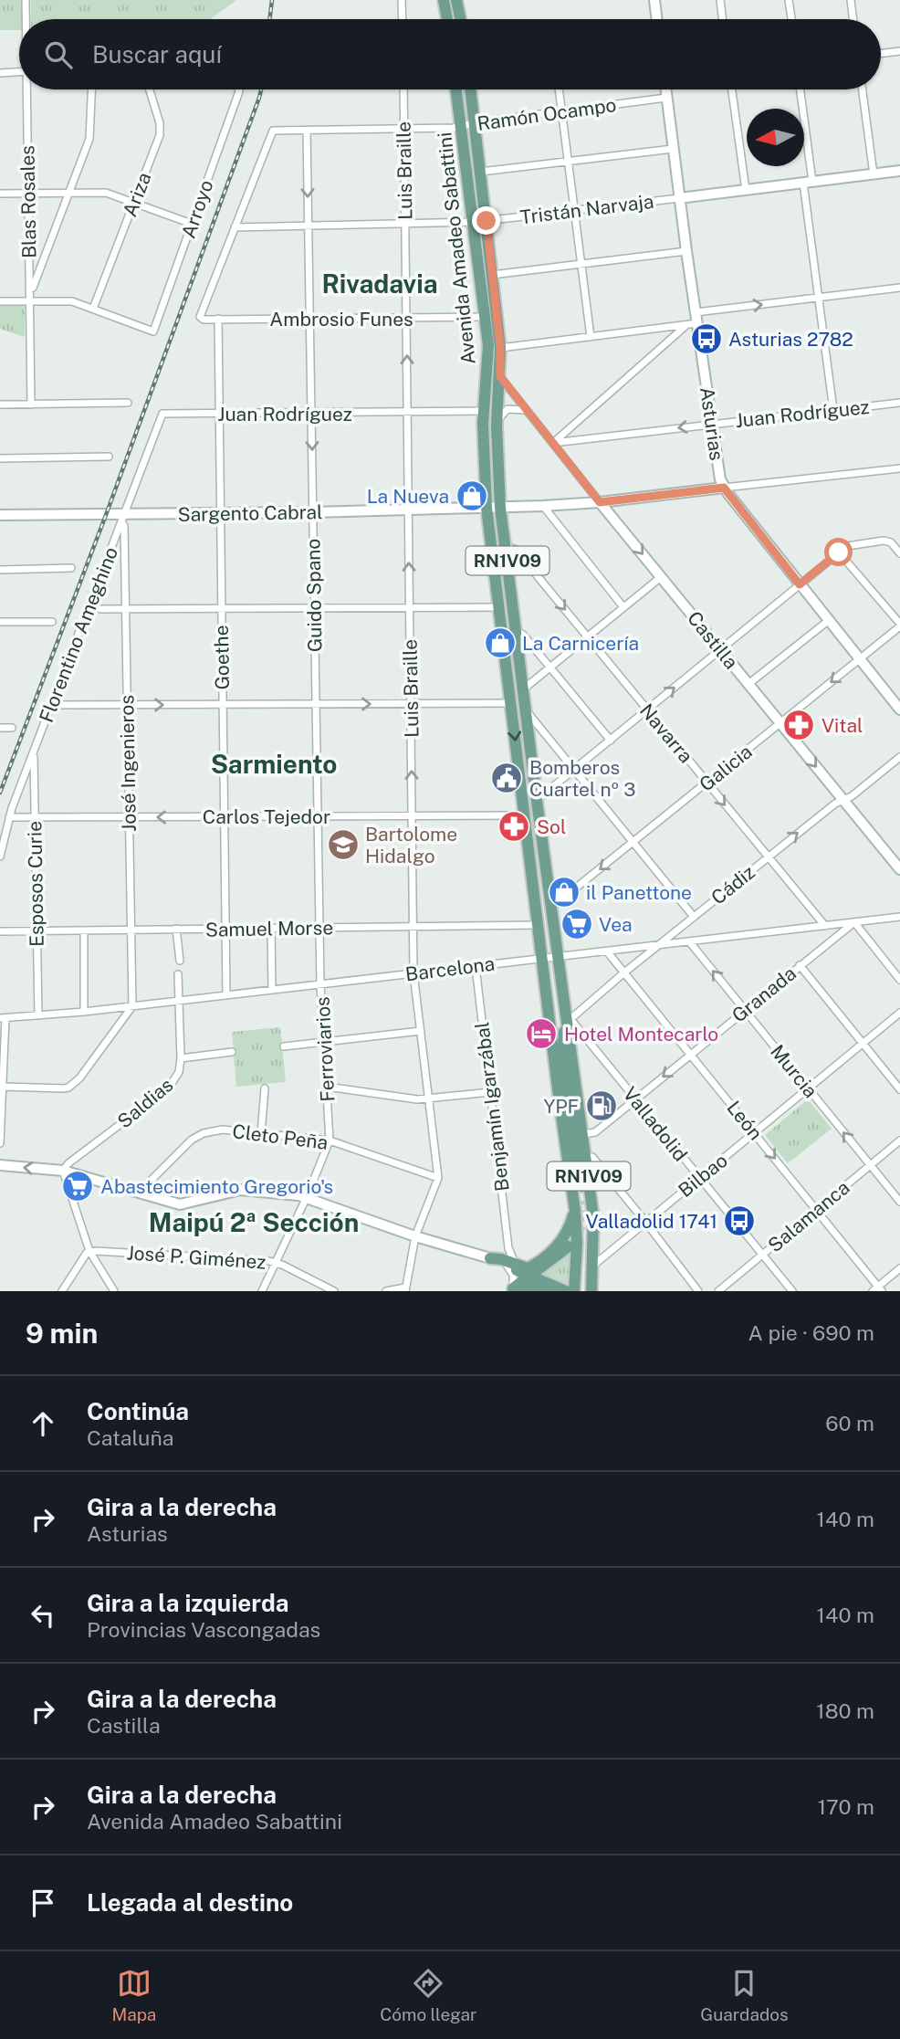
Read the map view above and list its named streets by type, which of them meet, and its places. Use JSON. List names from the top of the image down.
{
  "streets": {
    "main road": ["Avenida Amadeo Sabattini", "RN1V09"],
    "street": [
      "Ramón Ocampo",
      "Luis Braille",
      "Ariza",
      "Blas Rosales",
      "Arroyo",
      "Tristán Narvaja",
      "Ambrosio Funes",
      "Juan Rodríguez",
      "Asturias",
      "Sargento Cabral",
      "Guido Spano",
      "Florentino Ameghino",
      "Castilla",
      "Goethe",
      "Navarra",
      "José Ingenieros",
      "Galicia",
      "Carlos Tejedor",
      "Esposos Curie",
      "Cádiz",
      "Samuel Morse",
      "Barcelona",
      "Granada",
      "Ferroviarios",
      "Murcia",
      "Saldias",
      "Benjamín Igarzábal",
      "León",
      "Valladolid",
      "Cleto Peña",
      "Bilbao",
      "Salamanca",
      "José P. Giménez"
    ]
  },
  "crossings": [
    ["Ramón Ocampo", "Luis Braille"],
    ["Ramón Ocampo", "Tristán Narvaja"],
    ["Ramón Ocampo", "Avenida Amadeo Sabattini"],
    ["Ramón Ocampo", "Ambrosio Funes"],
    ["Ramón Ocampo", "Asturias"],
    ["Ramón Ocampo", "Guido Spano"],
    ["Luis Braille", "Tristán Narvaja"],
    ["Luis Braille", "Ambrosio Funes"],
    ["Luis Braille", "Juan Rodríguez"],
    ["Luis Braille", "Sargento Cabral"],
    ["Luis Braille", "Carlos Tejedor"],
    ["Luis Braille", "Samuel Morse"],
    ["Luis Braille", "Barcelona"],
    ["Luis Braille", "Cleto Peña"],
    ["Ariza", "Arroyo"],
    ["Tristán Narvaja", "Avenida Amadeo Sabattini"],
    ["Tristán Narvaja", "Ambrosio Funes"],
    ["Tristán Narvaja", "Asturias"],
    ["Tristán Narvaja", "Guido Spano"],
    ["Avenida Amadeo Sabattini", "Ambrosio Funes"],
    ["Avenida Amadeo Sabattini", "Juan Rodríguez"],
    ["Avenida Amadeo Sabattini", "Sargento Cabral"],
    ["Avenida Amadeo Sabattini", "Castilla"],
    ["Avenida Amadeo Sabattini", "Navarra"],
    ["Avenida Amadeo Sabattini", "Galicia"],
    ["Avenida Amadeo Sabattini", "Carlos Tejedor"],
    ["Avenida Amadeo Sabattini", "Cádiz"],
    ["Avenida Amadeo Sabattini", "Samuel Morse"],
    ["Avenida Amadeo Sabattini", "Barcelona"],
    ["Avenida Amadeo Sabattini", "Granada"],
    ["Avenida Amadeo Sabattini", "Valladolid"],
    ["Avenida Amadeo Sabattini", "Bilbao"],
    ["Ambrosio Funes", "Guido Spano"],
    ["Ambrosio Funes", "Goethe"],
    ["Juan Rodríguez", "Asturias"],
    ["Juan Rodríguez", "Guido Spano"],
    ["Juan Rodríguez", "Florentino Ameghino"],
    ["Juan Rodríguez", "Castilla"],
    ["Juan Rodríguez", "Goethe"],
    ["Asturias", "Sargento Cabral"],
    ["Asturias", "Galicia"],
    ["Sargento Cabral", "Guido Spano"],
    ["Sargento Cabral", "Florentino Ameghino"],
    ["Sargento Cabral", "Castilla"],
    ["Sargento Cabral", "Goethe"],
    ["Sargento Cabral", "José Ingenieros"],
    ["Guido Spano", "Carlos Tejedor"],
    ["Guido Spano", "Samuel Morse"],
    ["Guido Spano", "Barcelona"],
    ["Guido Spano", "Ferroviarios"],
    ["Florentino Ameghino", "José Ingenieros"],
    ["Florentino Ameghino", "Carlos Tejedor"],
    ["Florentino Ameghino", "Esposos Curie"],
    ["Castilla", "Galicia"],
    ["Castilla", "Cádiz"],
    ["Goethe", "Carlos Tejedor"],
    ["Goethe", "Samuel Morse"],
    ["Goethe", "Barcelona"],
    ["Navarra", "Galicia"],
    ["Navarra", "Cádiz"],
    ["Navarra", "Barcelona"],
    ["José Ingenieros", "Carlos Tejedor"],
    ["José Ingenieros", "Samuel Morse"],
    ["José Ingenieros", "Barcelona"],
    ["Carlos Tejedor", "Esposos Curie"],
    ["Esposos Curie", "Samuel Morse"],
    ["Esposos Curie", "Barcelona"],
    ["Cádiz", "Barcelona"],
    ["Cádiz", "León"],
    ["Cádiz", "Valladolid"],
    ["Barcelona", "Granada"],
    ["Barcelona", "Ferroviarios"],
    ["Barcelona", "Murcia"],
    ["Barcelona", "Saldias"],
    ["Barcelona", "Benjamín Igarzábal"],
    ["Barcelona", "León"],
    ["Granada", "Murcia"],
    ["Granada", "León"],
    ["Granada", "Valladolid"],
    ["Ferroviarios", "Cleto Peña"],
    ["Ferroviarios", "José P. Giménez"],
    ["Murcia", "Bilbao"],
    ["Murcia", "Salamanca"],
    ["León", "Bilbao"],
    ["León", "Salamanca"],
    ["Valladolid", "Bilbao"],
    ["Valladolid", "Salamanca"]
  ],
  "one_way": ["Murcia"],
  "districts": ["Rivadavia", "Sarmiento", "Maipú 2ª Sección"],
  "places": {
    "bus stop": ["Asturias 2782", "Valladolid 1741"],
    "shop": ["La Nueva", "La Carnicería", "il Panettone"],
    "pharmacy": ["Vital", "Sol"],
    "public building": ["Bomberos Cuartel nº 3"],
    "school or university": ["Bartolome Hidalgo"],
    "supermarket": ["Vea", "Abastecimiento Gregorio's"],
    "hotel": ["Hotel Montecarlo"],
    "fuel station": ["YPF"]
  },
  "north": "left",
  "page": {
    "search": "Buscar aquí",
    "heading": ["9 min", "A pie · 690 m"],
    "list": [
      ["Continúa", "Cataluña", "60 m"],
      ["Gira a la derecha", "Asturias", "140 m"],
      ["Gira a la izquierda", "Provincias Vascongadas", "140 m"],
      ["Gira a la derecha", "Castilla", "180 m"],
      ["Gira a la derecha", "Avenida Amadeo Sabattini", "170 m"],
      "Llegada al destino"
    ],
    "nav": ["Mapa", "Cómo llegar", "Guardados"]
  }
}
